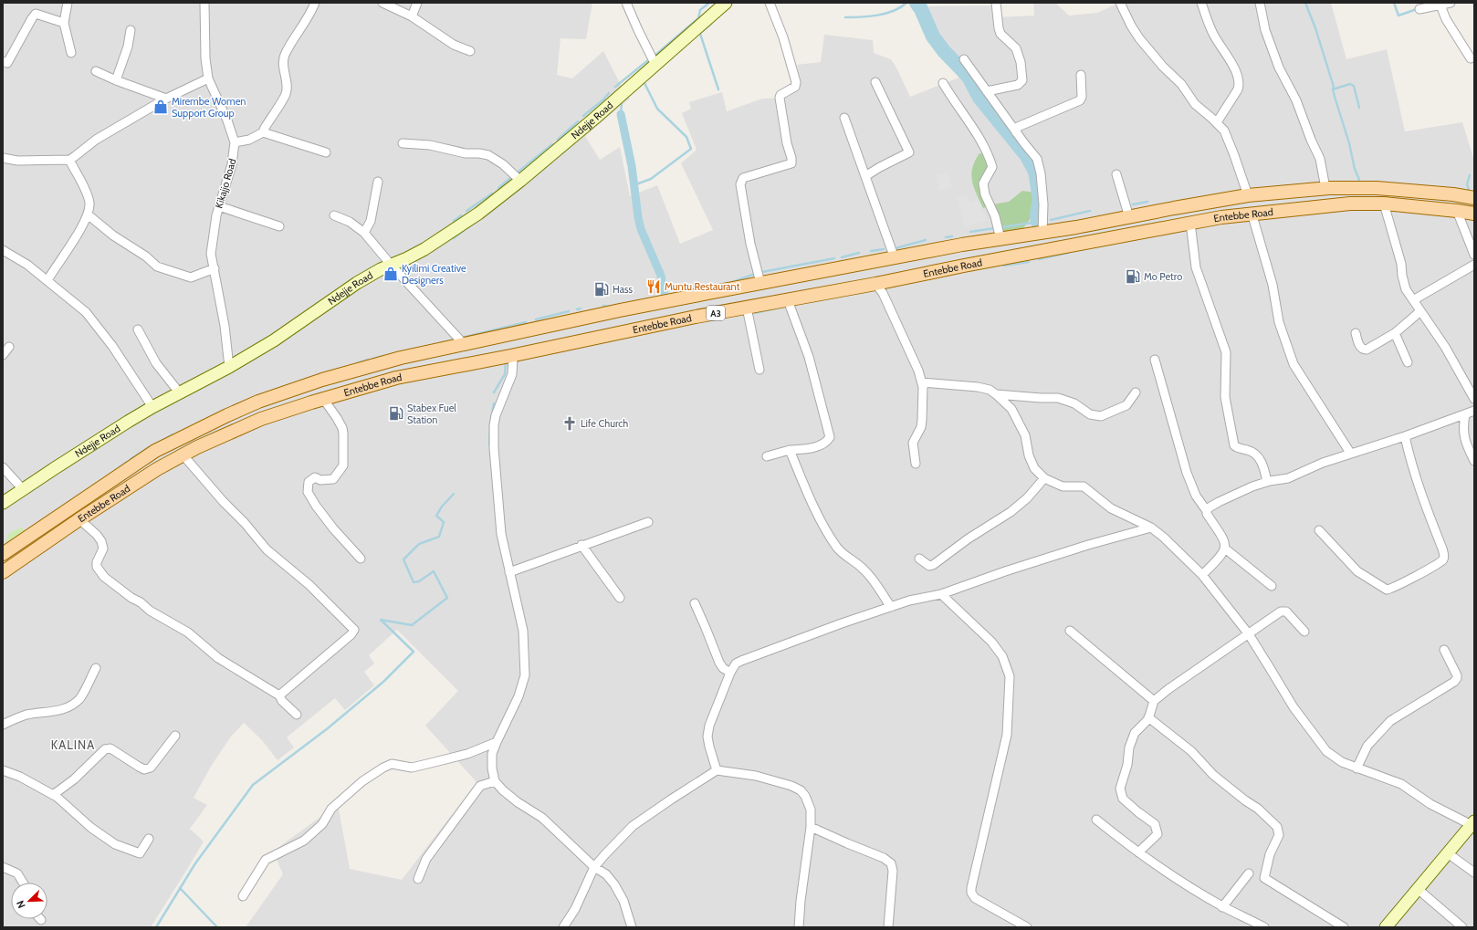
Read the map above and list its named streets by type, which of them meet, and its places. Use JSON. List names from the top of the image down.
{
  "streets": {
    "main road": ["Entebbe Road", "A3"],
    "street": ["Ndejje Road", "Kikajjo Road"]
  },
  "crossings": [
    ["Ndejje Road", "Kikajjo Road"]
  ],
  "districts": ["KALINA"],
  "places": {
    "shop": ["Mirembe Women Support Group", "Kyilimi Creative Designers"],
    "fuel station": ["Mo Petro", "Hass", "Stabex Fuel Station"],
    "restaurant": ["Muntu Restaurant"],
    "church": ["Life Church"]
  },
  "north": "bottom left"
}
